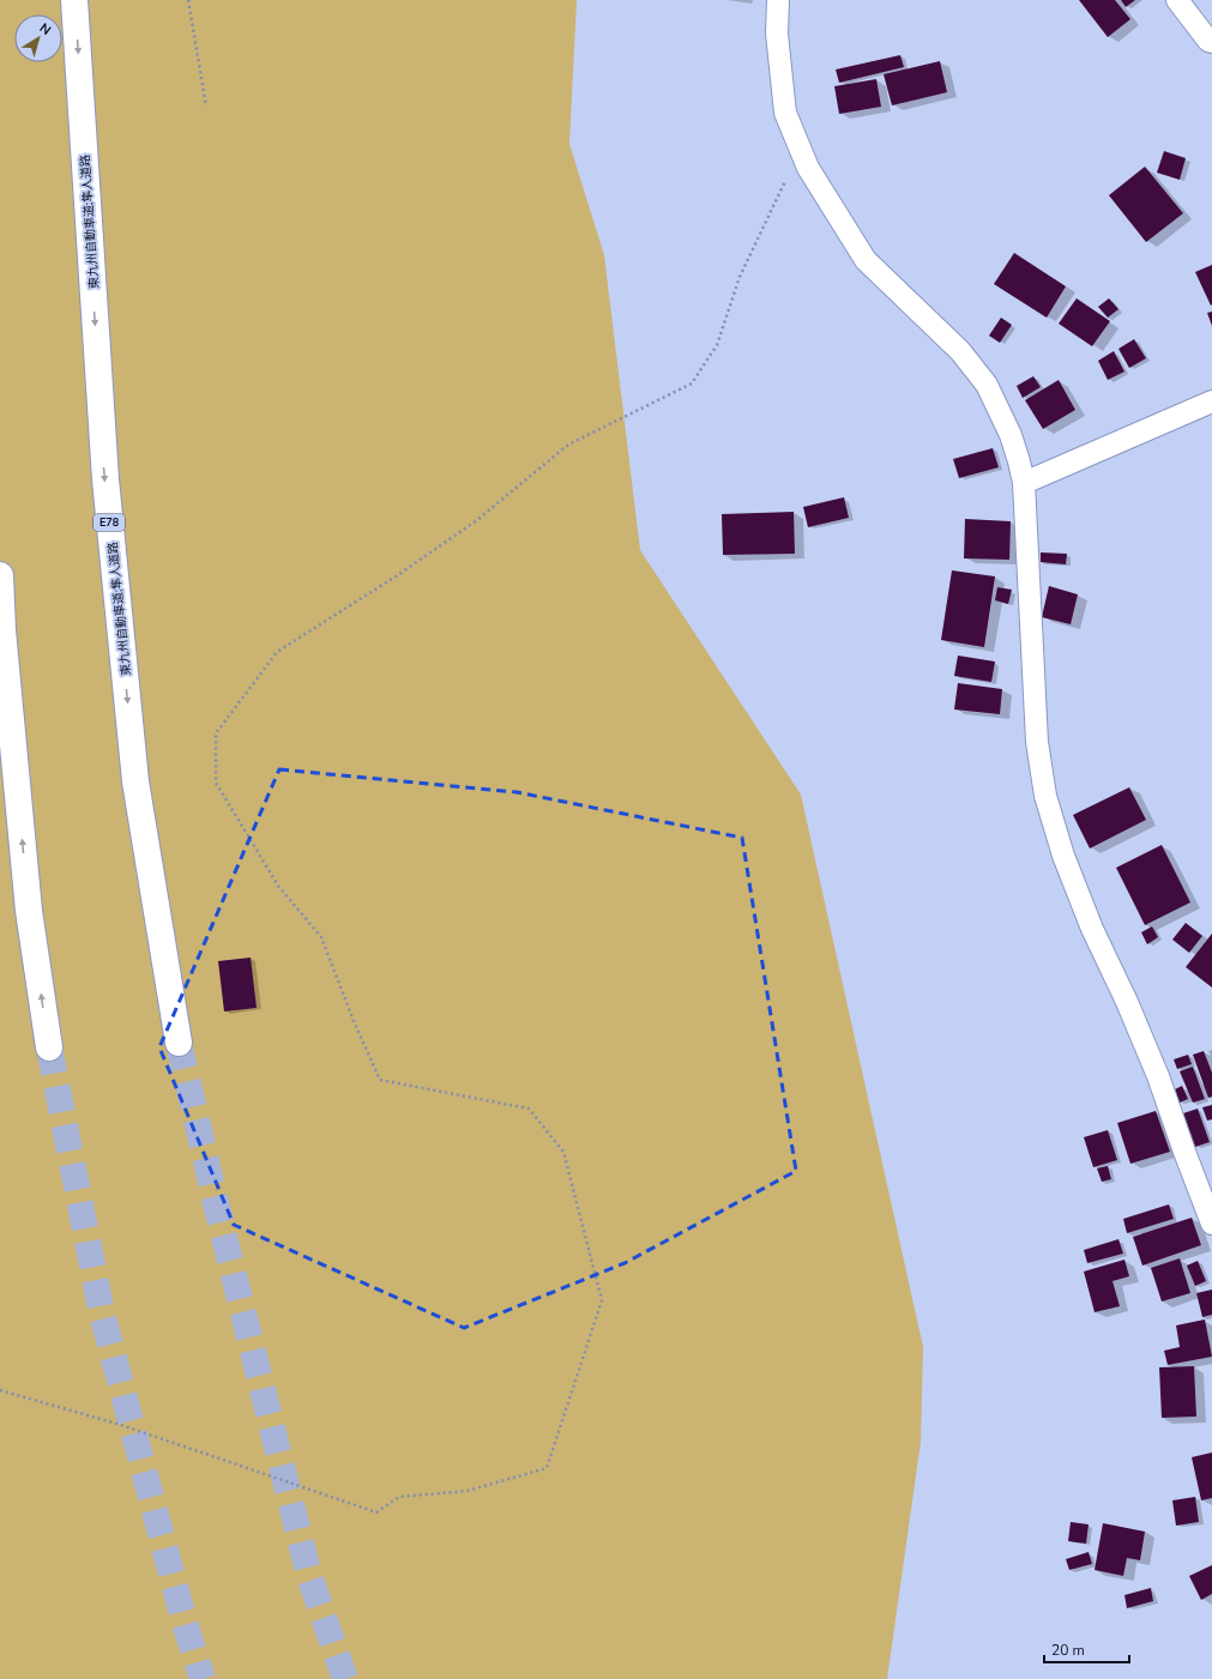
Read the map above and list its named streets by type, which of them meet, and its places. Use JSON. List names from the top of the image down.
{
  "streets": {
    "highway": ["東九州自動車道;隼人道路", "E78"]
  },
  "scale_bar": "20 m",
  "north": "top right"
}
